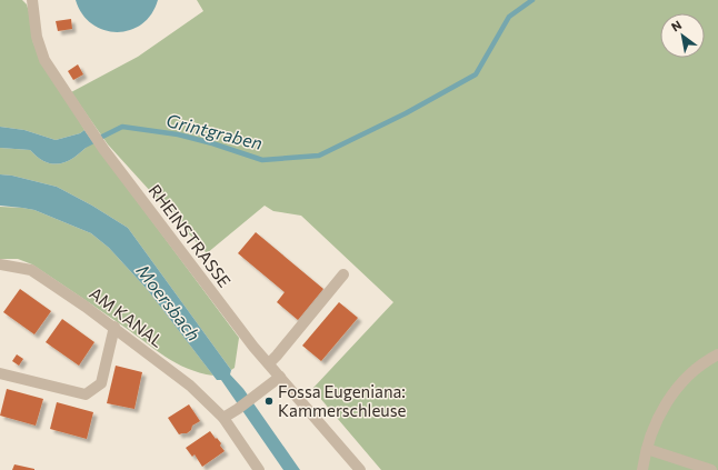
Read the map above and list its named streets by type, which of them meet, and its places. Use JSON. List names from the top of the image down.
{
  "streets": {
    "street": ["RHEINSTRASSE", "AM KANAL"]
  },
  "water": ["Grintgraben", "Moersbach"],
  "places": ["Fossa Eugeniana: Kammerschleuse"],
  "north": "top left"
}
